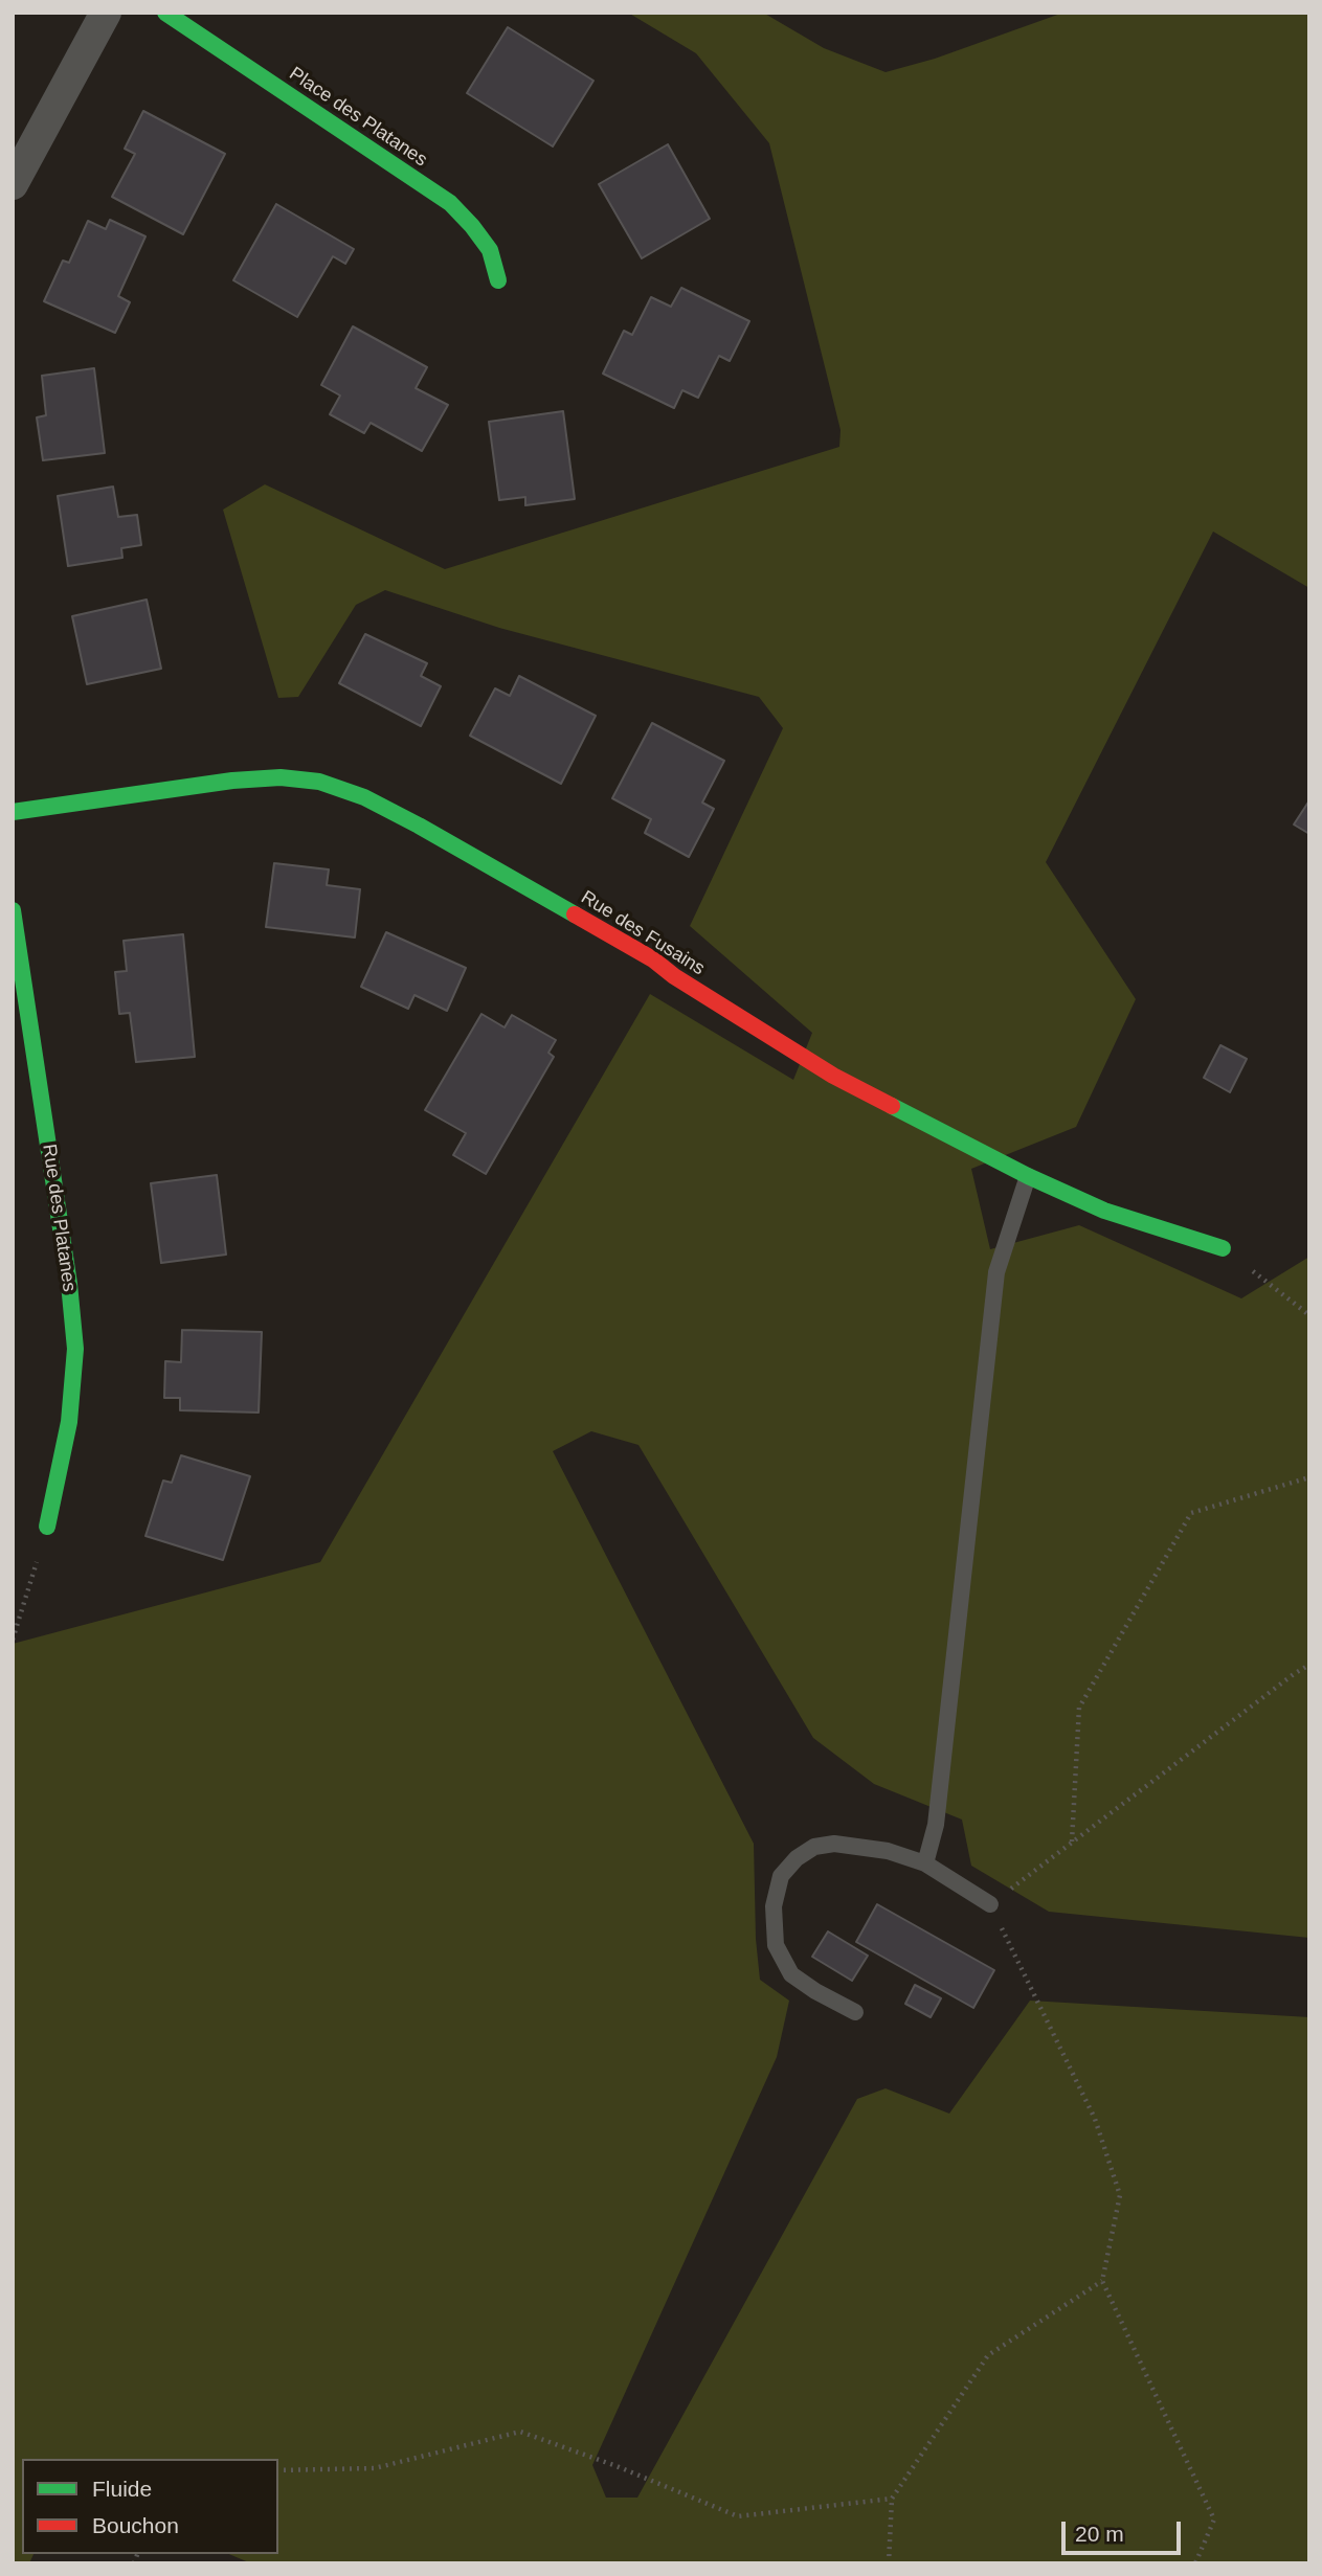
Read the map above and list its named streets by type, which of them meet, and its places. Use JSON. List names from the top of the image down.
{
  "streets": {
    "street": ["Place des Platanes", "Rue des Fusains", "Rue des Platanes"]
  },
  "legend": ["Fluide", "Bouchon"],
  "scale_bar": "20 m"
}
